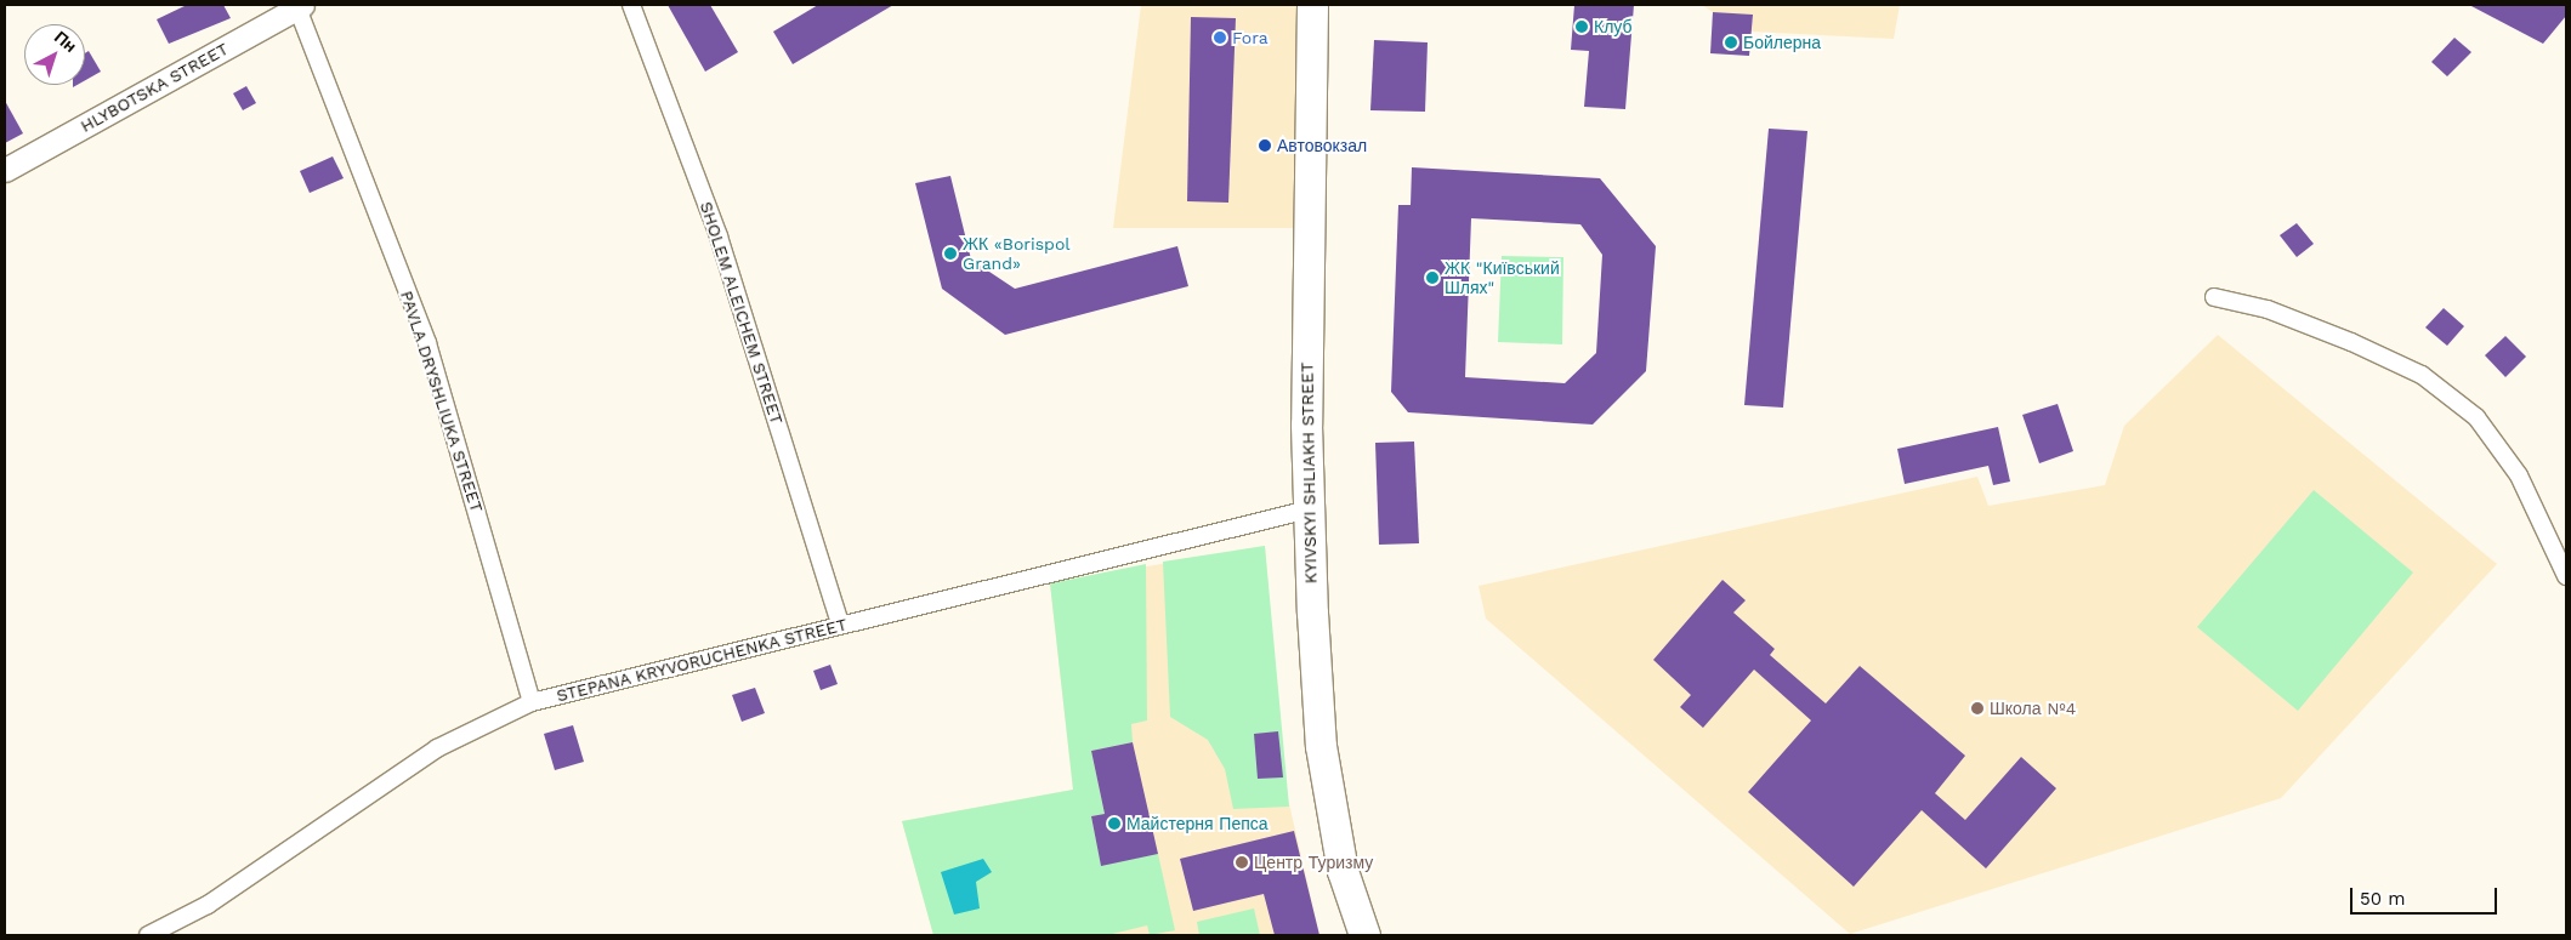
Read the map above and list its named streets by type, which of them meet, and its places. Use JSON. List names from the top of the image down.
{
  "streets": {
    "highway": ["KYIVSKYI SHLIAKH STREET"],
    "street": [
      "HLYBOTSKA STREET",
      "SHOLEM ALEICHEM STREET",
      "PAVLA DRYSHLIUKA STREET",
      "STEPANA KRYVORUCHENKA STREET"
    ]
  },
  "crossings": [
    ["HLYBOTSKA STREET", "PAVLA DRYSHLIUKA STREET"],
    ["SHOLEM ALEICHEM STREET", "STEPANA KRYVORUCHENKA STREET"],
    ["PAVLA DRYSHLIUKA STREET", "STEPANA KRYVORUCHENKA STREET"],
    ["KYIVSKYI SHLIAKH STREET", "STEPANA KRYVORUCHENKA STREET"]
  ],
  "places": [
    "Клуб",
    "Fora",
    "Бойлерна",
    "Автовокзал",
    "ЖК «Borispol Grand»",
    "ЖК \"Київський Шлях\"",
    "Школа №4",
    "Майстерня Пепса",
    "Центр Туризму"
  ],
  "scale_bar": "50 m",
  "north": "top right"
}
